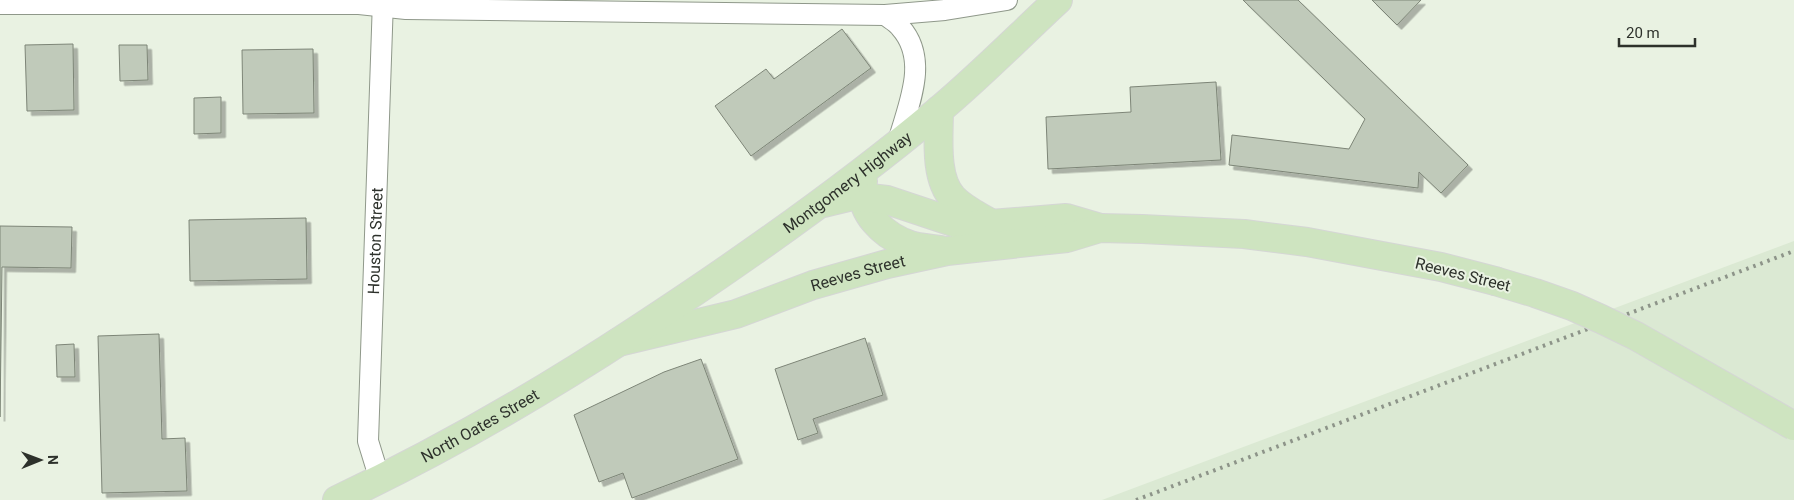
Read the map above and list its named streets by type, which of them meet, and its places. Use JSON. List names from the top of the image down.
{
  "streets": {
    "main road": ["Montgomery Highway", "Reeves Street", "North Oates Street"],
    "street": ["Houston Street"]
  },
  "crossings": [
    ["Montgomery Highway", "Reeves Street"],
    ["Montgomery Highway", "North Oates Street"],
    ["Houston Street", "North Oates Street"],
    ["Reeves Street", "North Oates Street"]
  ],
  "scale_bar": "20 m",
  "north": "right"
}
